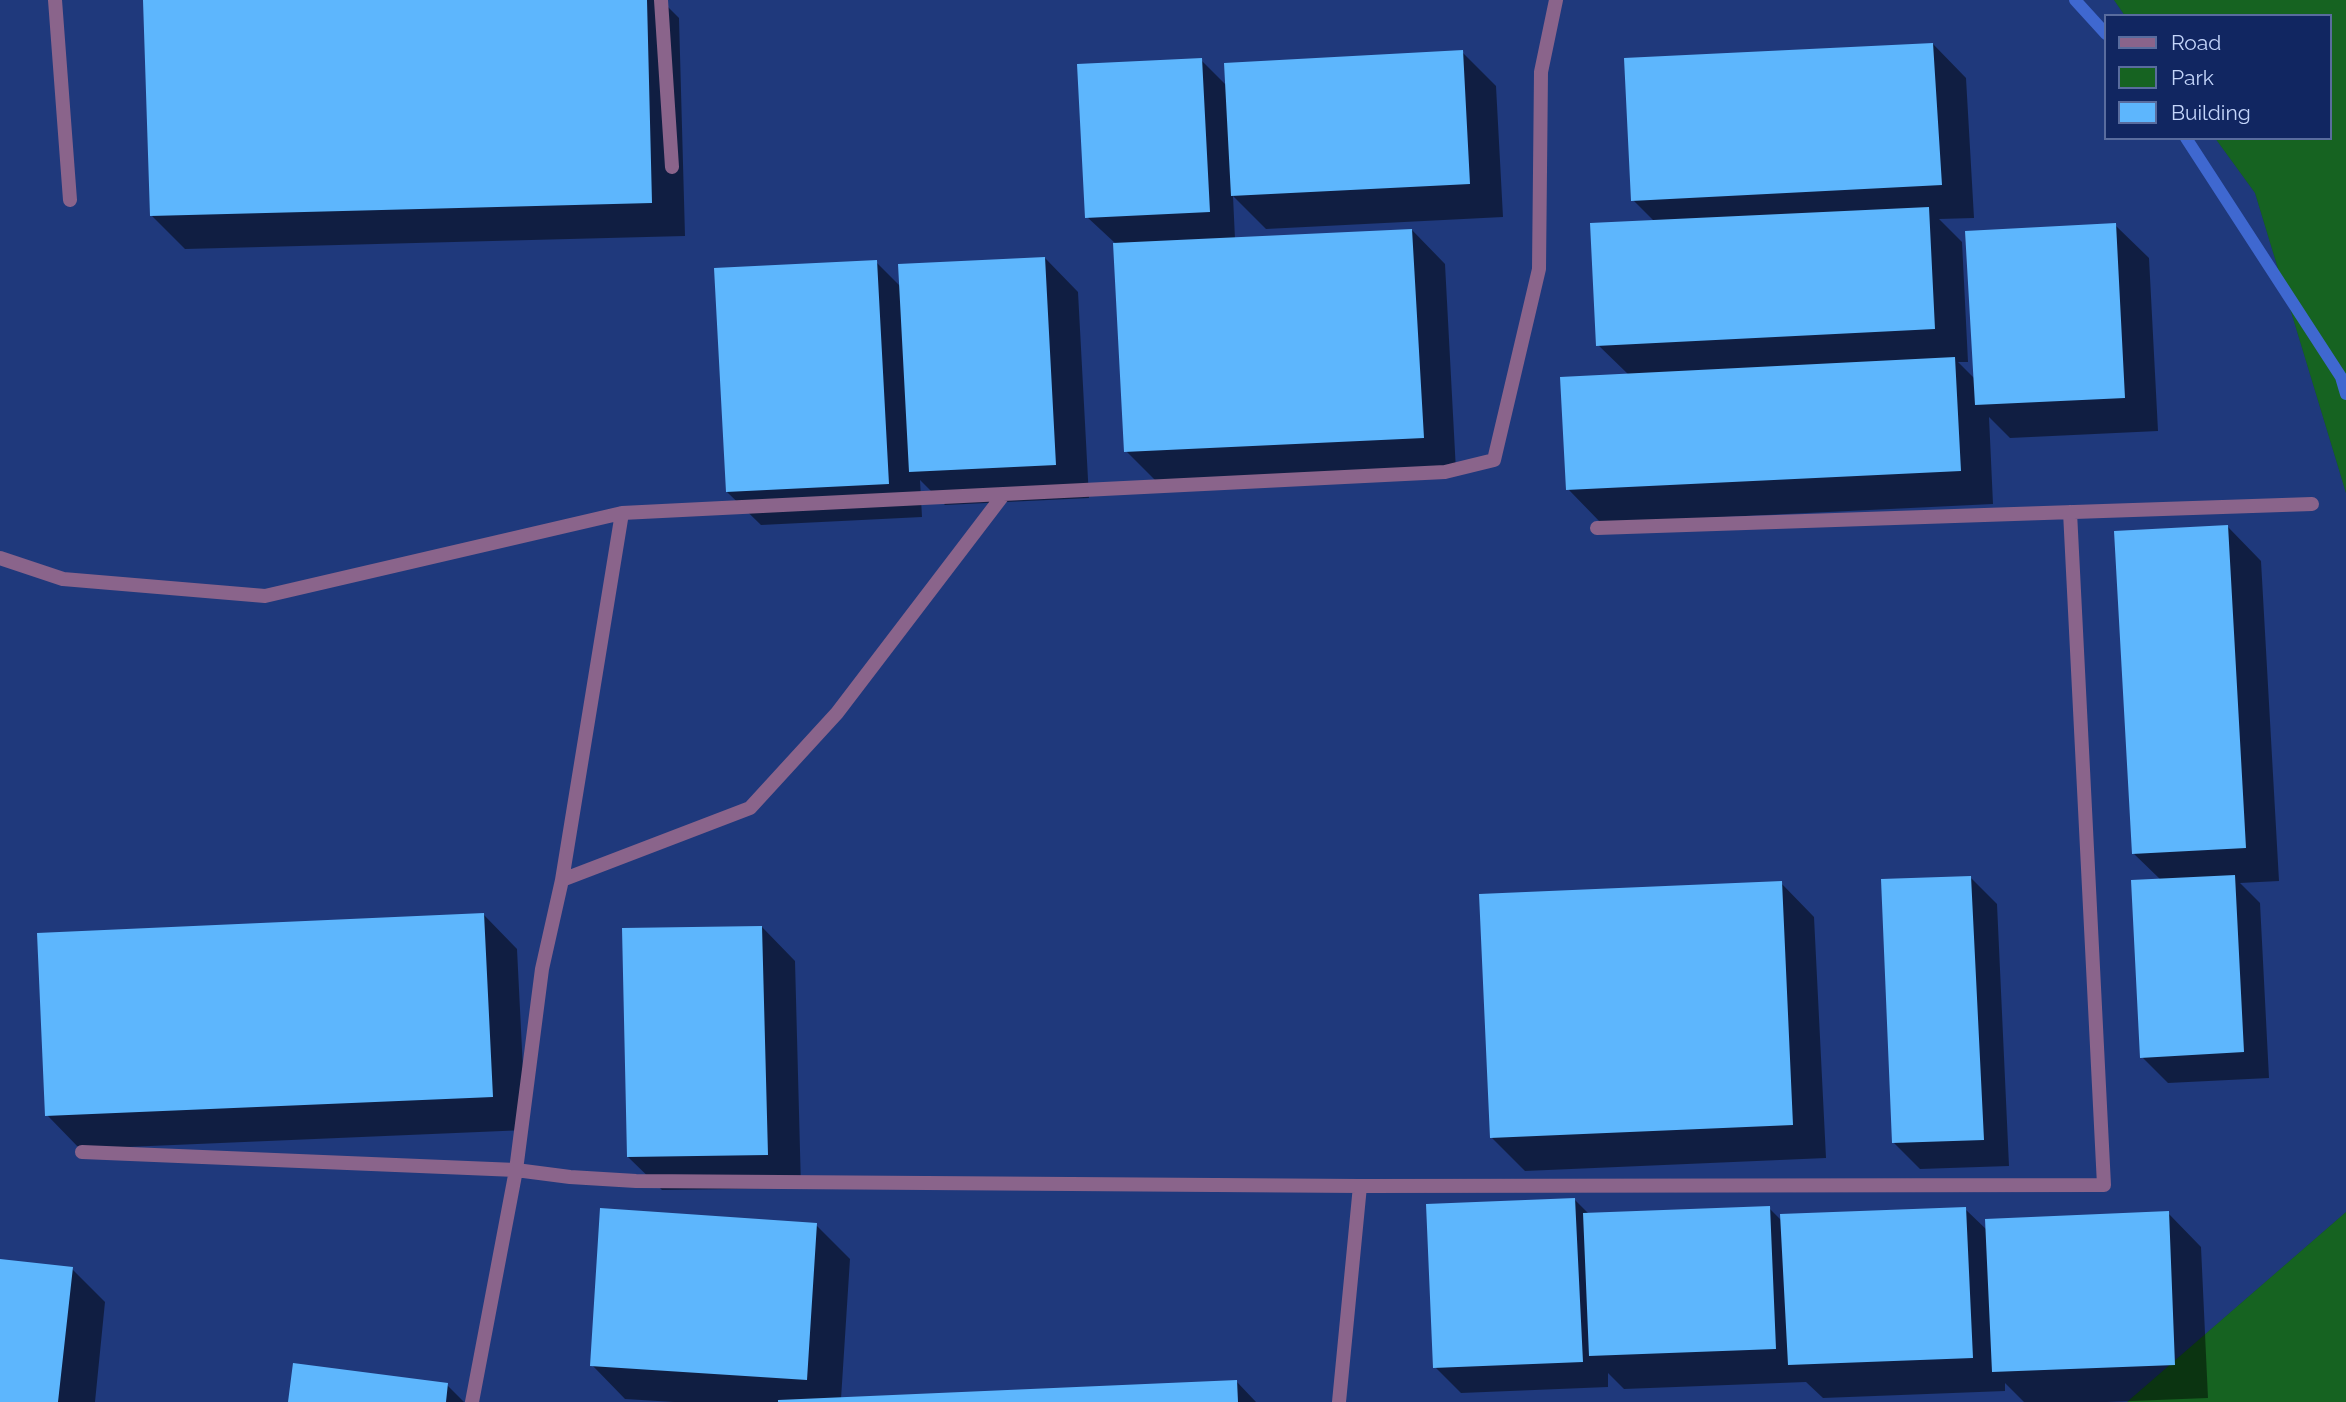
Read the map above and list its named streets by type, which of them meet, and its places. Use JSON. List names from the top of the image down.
{
  "legend": ["Road", "Park", "Building"]
}
